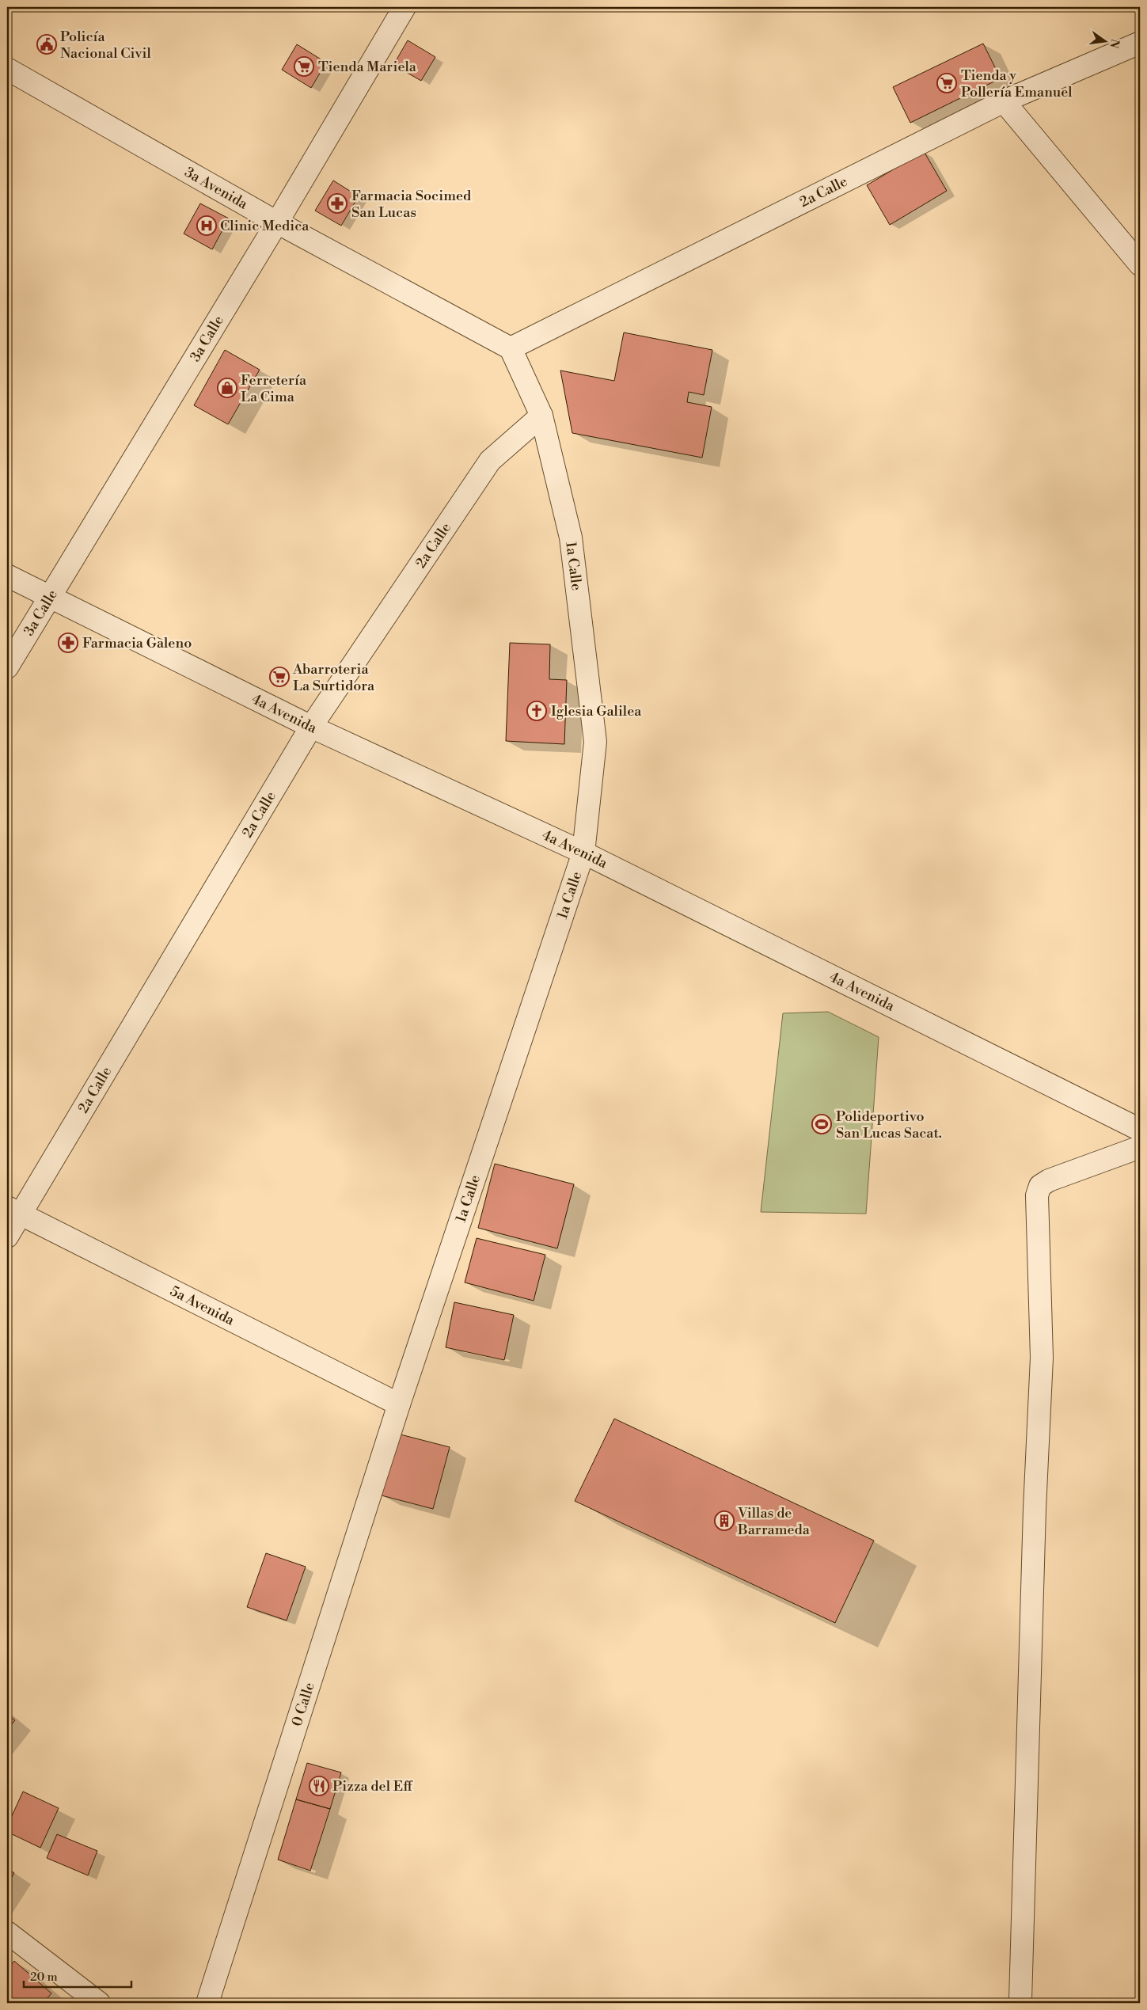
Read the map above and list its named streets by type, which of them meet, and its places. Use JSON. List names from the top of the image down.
{
  "streets": {
    "street": [
      "3a Avenida",
      "2a Calle",
      "3a Calle",
      "1a Calle",
      "4a Avenida",
      "5a Avenida",
      "0 Calle"
    ]
  },
  "crossings": [
    ["3a Avenida", "2a Calle"],
    ["3a Avenida", "3a Calle"],
    ["3a Avenida", "1a Calle"],
    ["2a Calle", "1a Calle"],
    ["2a Calle", "4a Avenida"],
    ["2a Calle", "5a Avenida"],
    ["3a Calle", "4a Avenida"],
    ["1a Calle", "4a Avenida"],
    ["1a Calle", "5a Avenida"],
    ["1a Calle", "0 Calle"],
    ["5a Avenida", "0 Calle"]
  ],
  "places": {
    "public building": ["Policía Nacional Civil"],
    "supermarket": ["Tienda Mariela", "Tienda y Pollería Emanuel", "Abarroteria La Surtidora"],
    "pharmacy": ["Farmacia Socimed San Lucas", "Farmacia Galeno"],
    "hospital": ["Clinic Medica"],
    "shop": ["Ferretería La Cima"],
    "church": ["Iglesia Galilea"],
    "sports": ["Polideportivo San Lucas Sacat."],
    "building": ["Villas de Barrameda"],
    "restaurant": ["Pizza del Eff"]
  },
  "scale_bar": "20 m",
  "north": "right"
}
